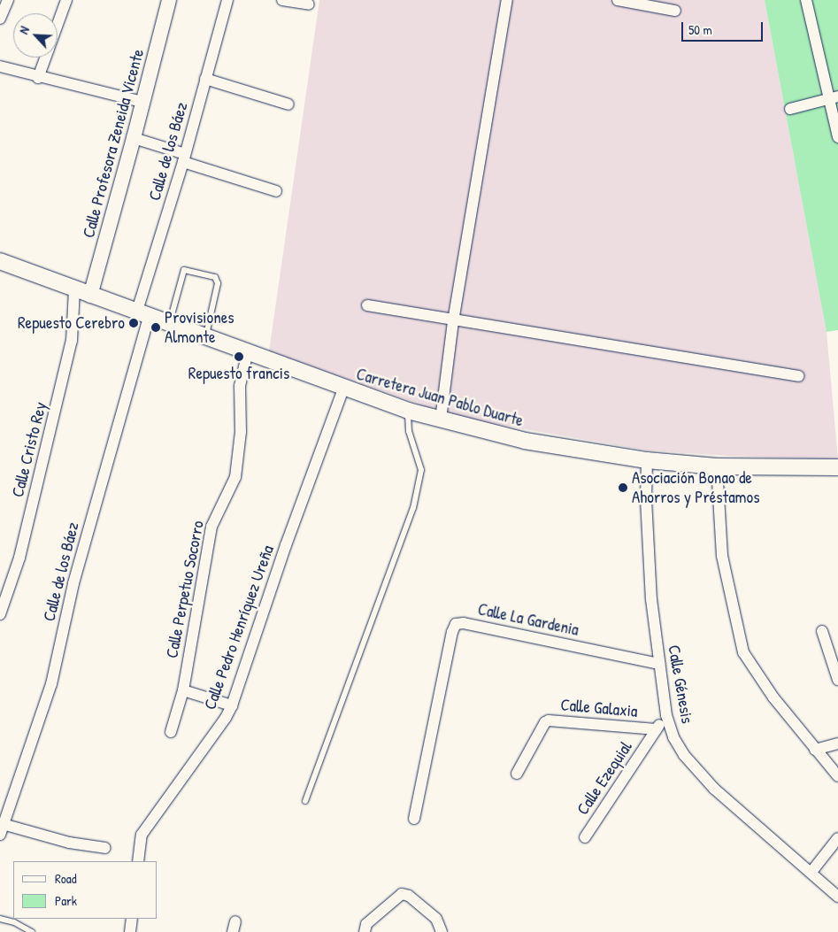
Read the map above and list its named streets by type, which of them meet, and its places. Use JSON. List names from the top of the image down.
{
  "streets": {
    "main road": ["Carretera Juan Pablo Duarte"],
    "street": [
      "Calle Profesora Zeneida Vicente",
      "Calle de los Báez",
      "Calle Cristo Rey",
      "Calle Perpetuo Socorro",
      "Calle La Gardenia",
      "Calle Pedro Henríquez Ureña",
      "Calle Génesis",
      "Calle Galaxia",
      "Calle Ezequial"
    ]
  },
  "crossings": [
    ["Calle Profesora Zeneida Vicente", "Carretera Juan Pablo Duarte"],
    ["Calle de los Báez", "Carretera Juan Pablo Duarte"],
    ["Carretera Juan Pablo Duarte", "Calle Cristo Rey"],
    ["Carretera Juan Pablo Duarte", "Calle Perpetuo Socorro"],
    ["Carretera Juan Pablo Duarte", "Calle Pedro Henríquez Ureña"],
    ["Carretera Juan Pablo Duarte", "Calle Génesis"],
    ["Calle La Gardenia", "Calle Génesis"],
    ["Calle Génesis", "Calle Ezequial"],
    ["Calle Galaxia", "Calle Ezequial"]
  ],
  "places": [
    "Repuesto Cerebro",
    "Provisiones Almonte",
    "Repuesto francis",
    "Asociación Bonao de Ahorros y Préstamos"
  ],
  "legend": ["Road", "Park"],
  "scale_bar": "50 m",
  "north": "top left"
}
